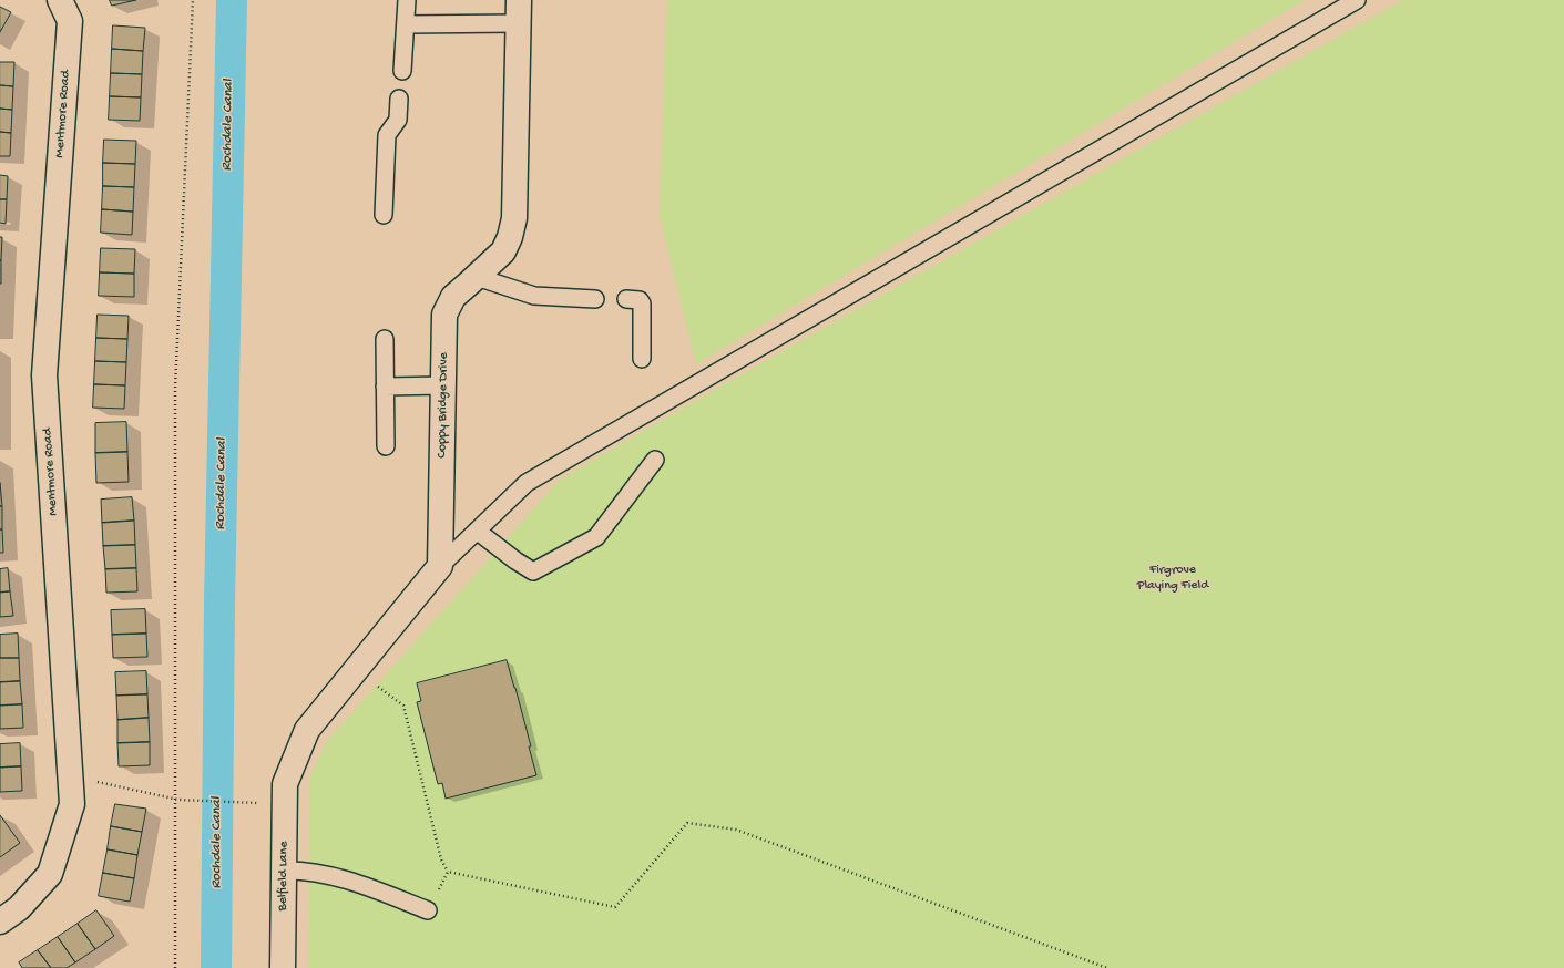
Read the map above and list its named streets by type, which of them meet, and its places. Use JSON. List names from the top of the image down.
{
  "streets": {
    "street": ["Mentmore Road", "Coppy Bridge Drive", "Belfield Lane"]
  },
  "water": ["Rochdale Canal"],
  "parks": ["Firgrove Playing Field"]
}
